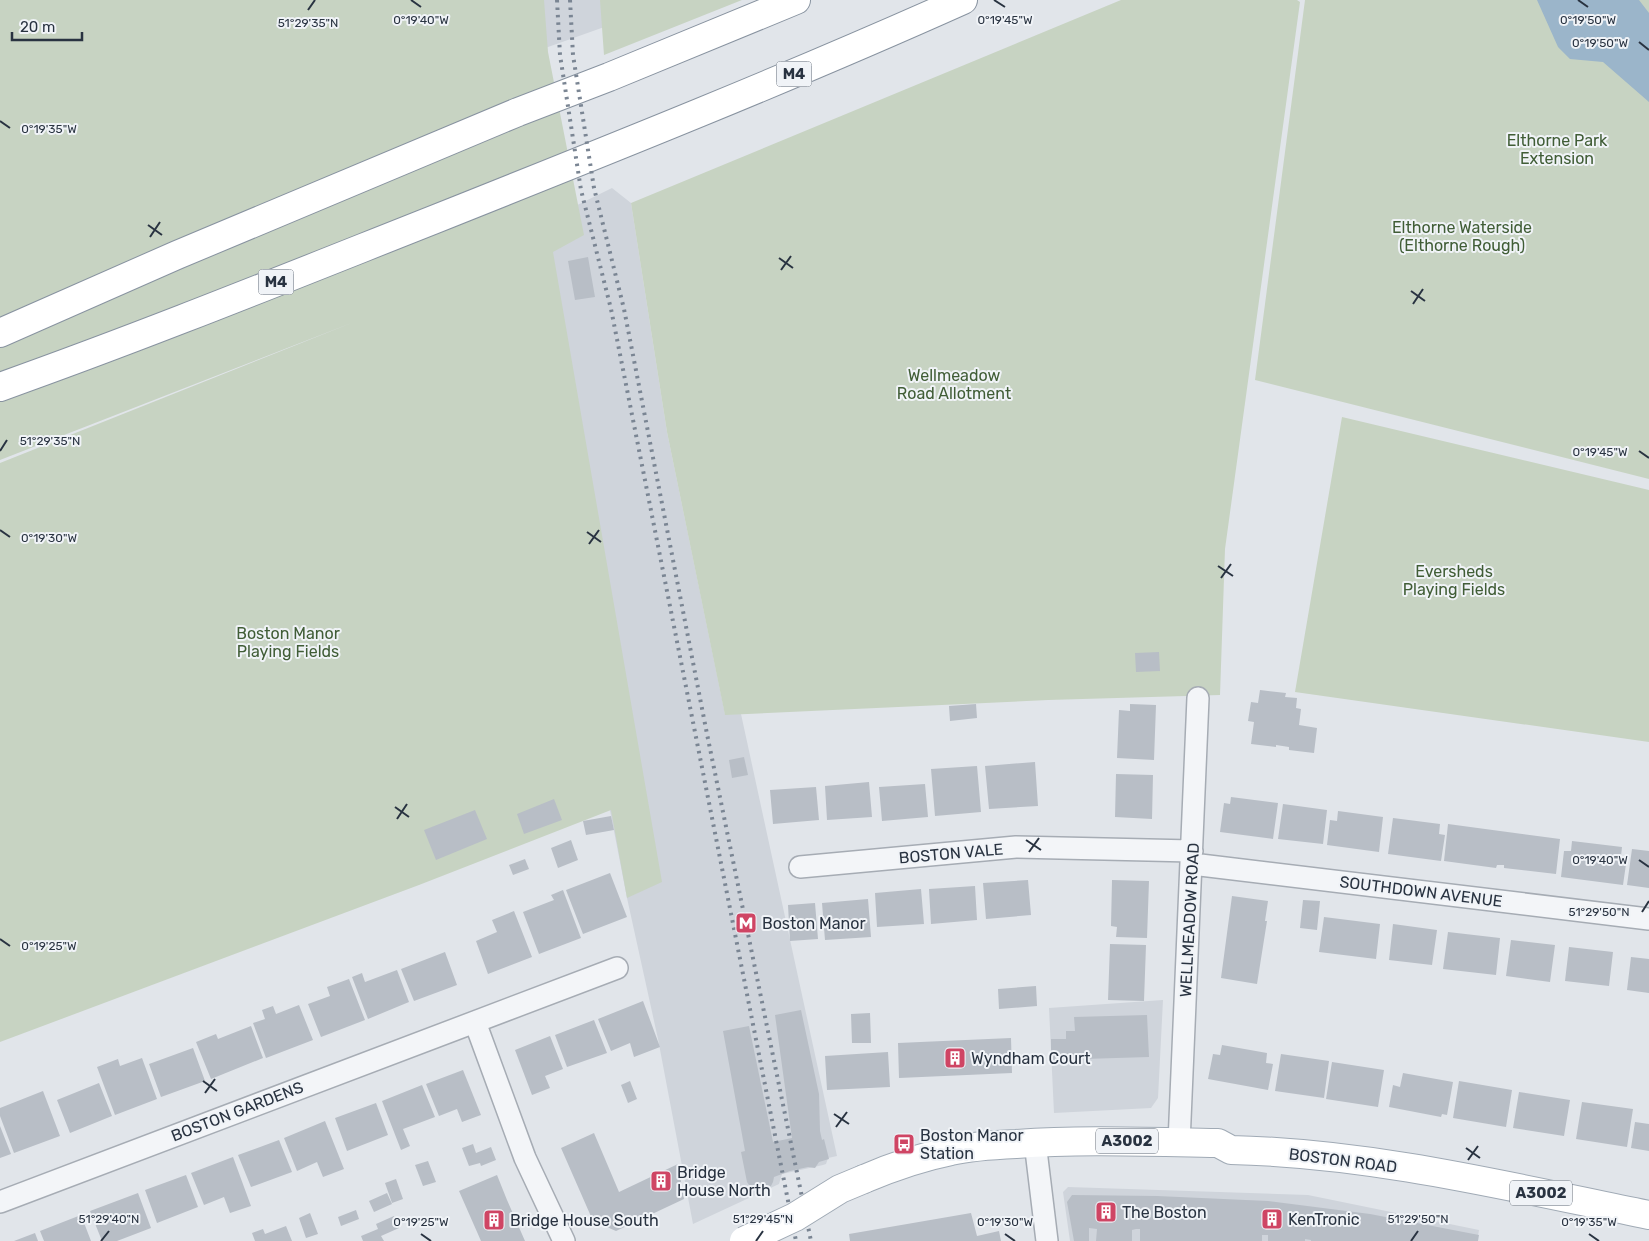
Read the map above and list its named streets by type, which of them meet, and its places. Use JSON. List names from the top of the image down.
{
  "streets": {
    "main road": ["M4", "A3002", "BOSTON ROAD"],
    "street": [
      "BOSTON VALE",
      "SOUTHDOWN AVENUE",
      "WELLMEADOW ROAD",
      "BOSTON GARDENS"
    ]
  },
  "crossings": [
    ["BOSTON VALE", "SOUTHDOWN AVENUE"],
    ["BOSTON VALE", "WELLMEADOW ROAD"],
    ["SOUTHDOWN AVENUE", "WELLMEADOW ROAD"],
    ["WELLMEADOW ROAD", "BOSTON ROAD"],
    ["A3002", "BOSTON ROAD"]
  ],
  "parks": [
    "Elthorne Park Extension",
    "Elthorne Waterside (Elthorne Rough)",
    "Wellmeadow Road Allotment",
    "Eversheds Playing Fields",
    "Boston Manor Playing Fields"
  ],
  "places": {
    "metro station": ["Boston Manor"],
    "building": [
      "Wyndham Court",
      "Bridge House North",
      "The Boston",
      "KenTronic",
      "Bridge House South"
    ],
    "bus stop": ["Boston Manor Station"]
  },
  "scale_bar": "20 m",
  "coordinates": [
    "0°19'50\"W",
    "0°19'40\"W",
    "0°19'45\"W",
    "51°29'35\"N",
    "0°19'35\"W",
    "0°19'30\"W",
    "51°29'50\"N",
    "0°19'25\"W",
    "51°29'40\"N",
    "51°29'45\"N"
  ]
}
